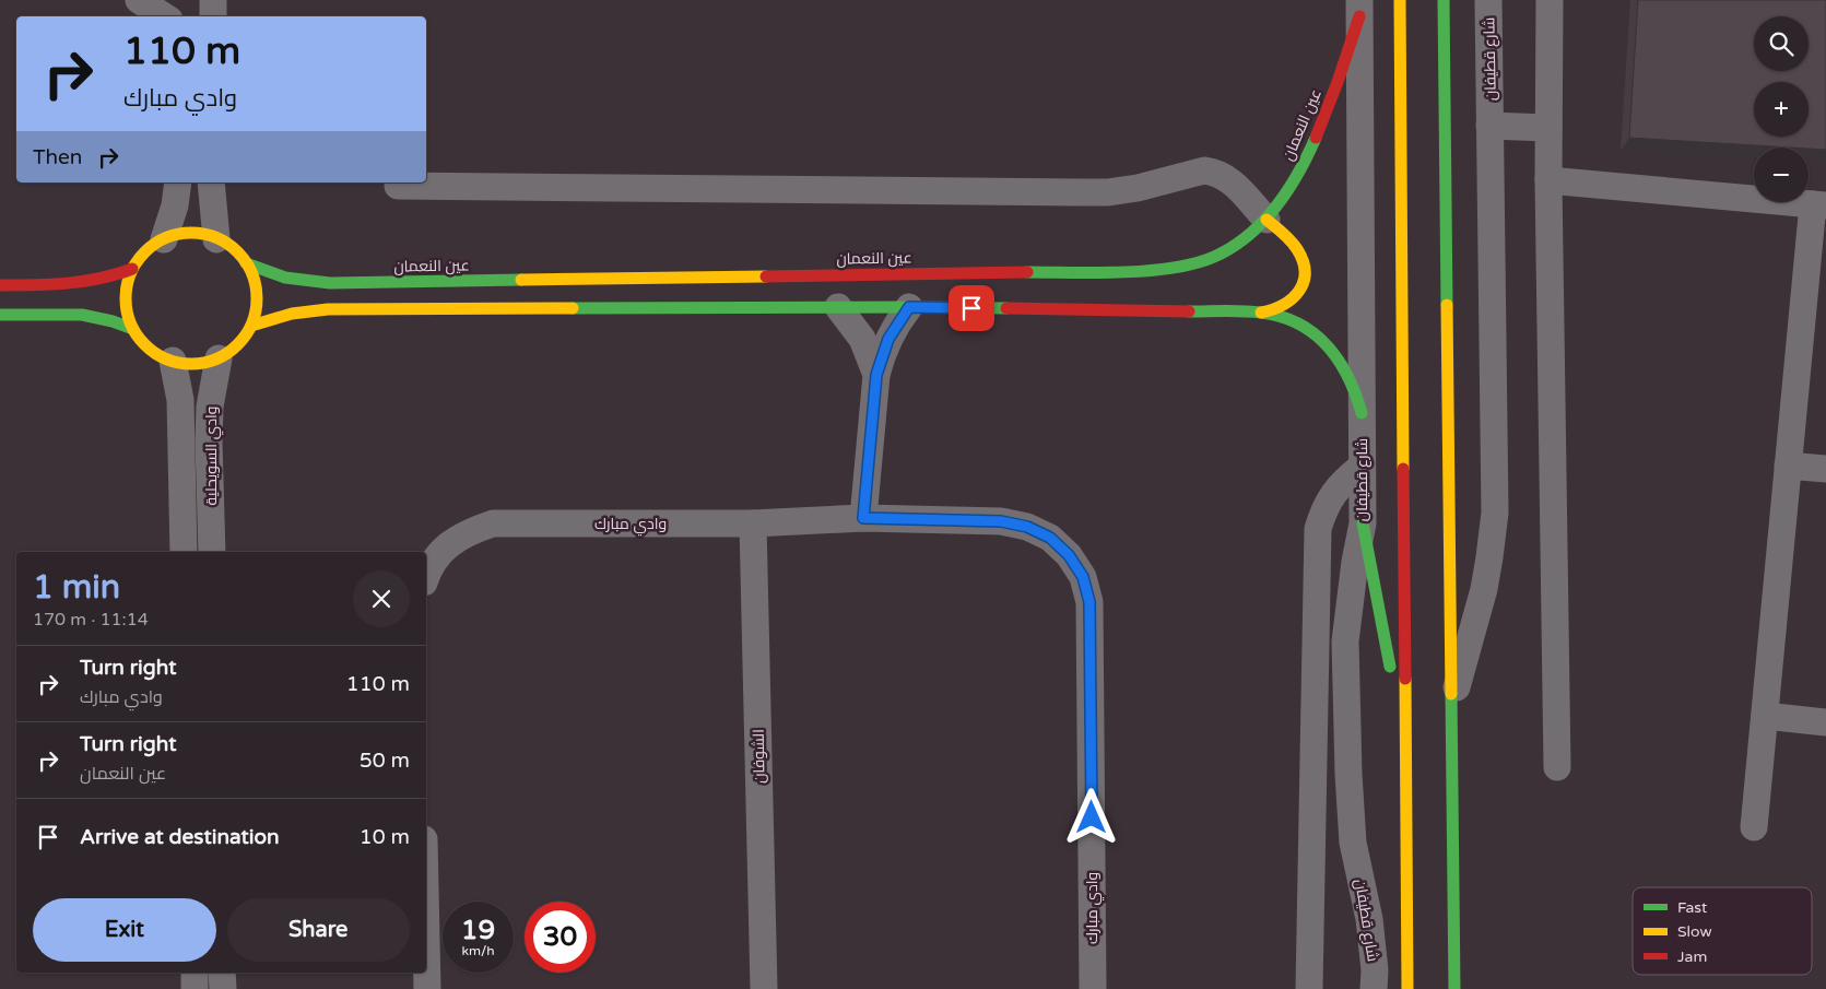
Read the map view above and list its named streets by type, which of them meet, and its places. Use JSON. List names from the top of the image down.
{
  "streets": {
    "street": [
      "شارع قطيفان",
      "عين النعمان",
      "وادي السويحلية",
      "وادي مبارك",
      "الشوفان"
    ]
  },
  "crossings": [
    ["شارع قطيفان", "عين النعمان"],
    ["عين النعمان", "وادي السويحلية"],
    ["وادي مبارك", "الشوفان"]
  ],
  "legend": ["Fast", "Slow", "Jam"],
  "page": {
    "map_buttons": ["+", "−"],
    "turn": ["110 m", "وادي مبارك"],
    "then": "Then",
    "heading": ["1 min", "170 m · 11:14"],
    "list": [
      {
        "name": "Turn right",
        "note": "وادي مبارك",
        "value": "110 m"
      },
      {
        "name": "Turn right",
        "note": "عين النعمان",
        "value": "50 m"
      },
      {
        "name": "Arrive at destination",
        "value": "10 m"
      }
    ],
    "buttons": ["Exit", "Share"],
    "speed": "19 km/h",
    "limit": "30"
  }
}
